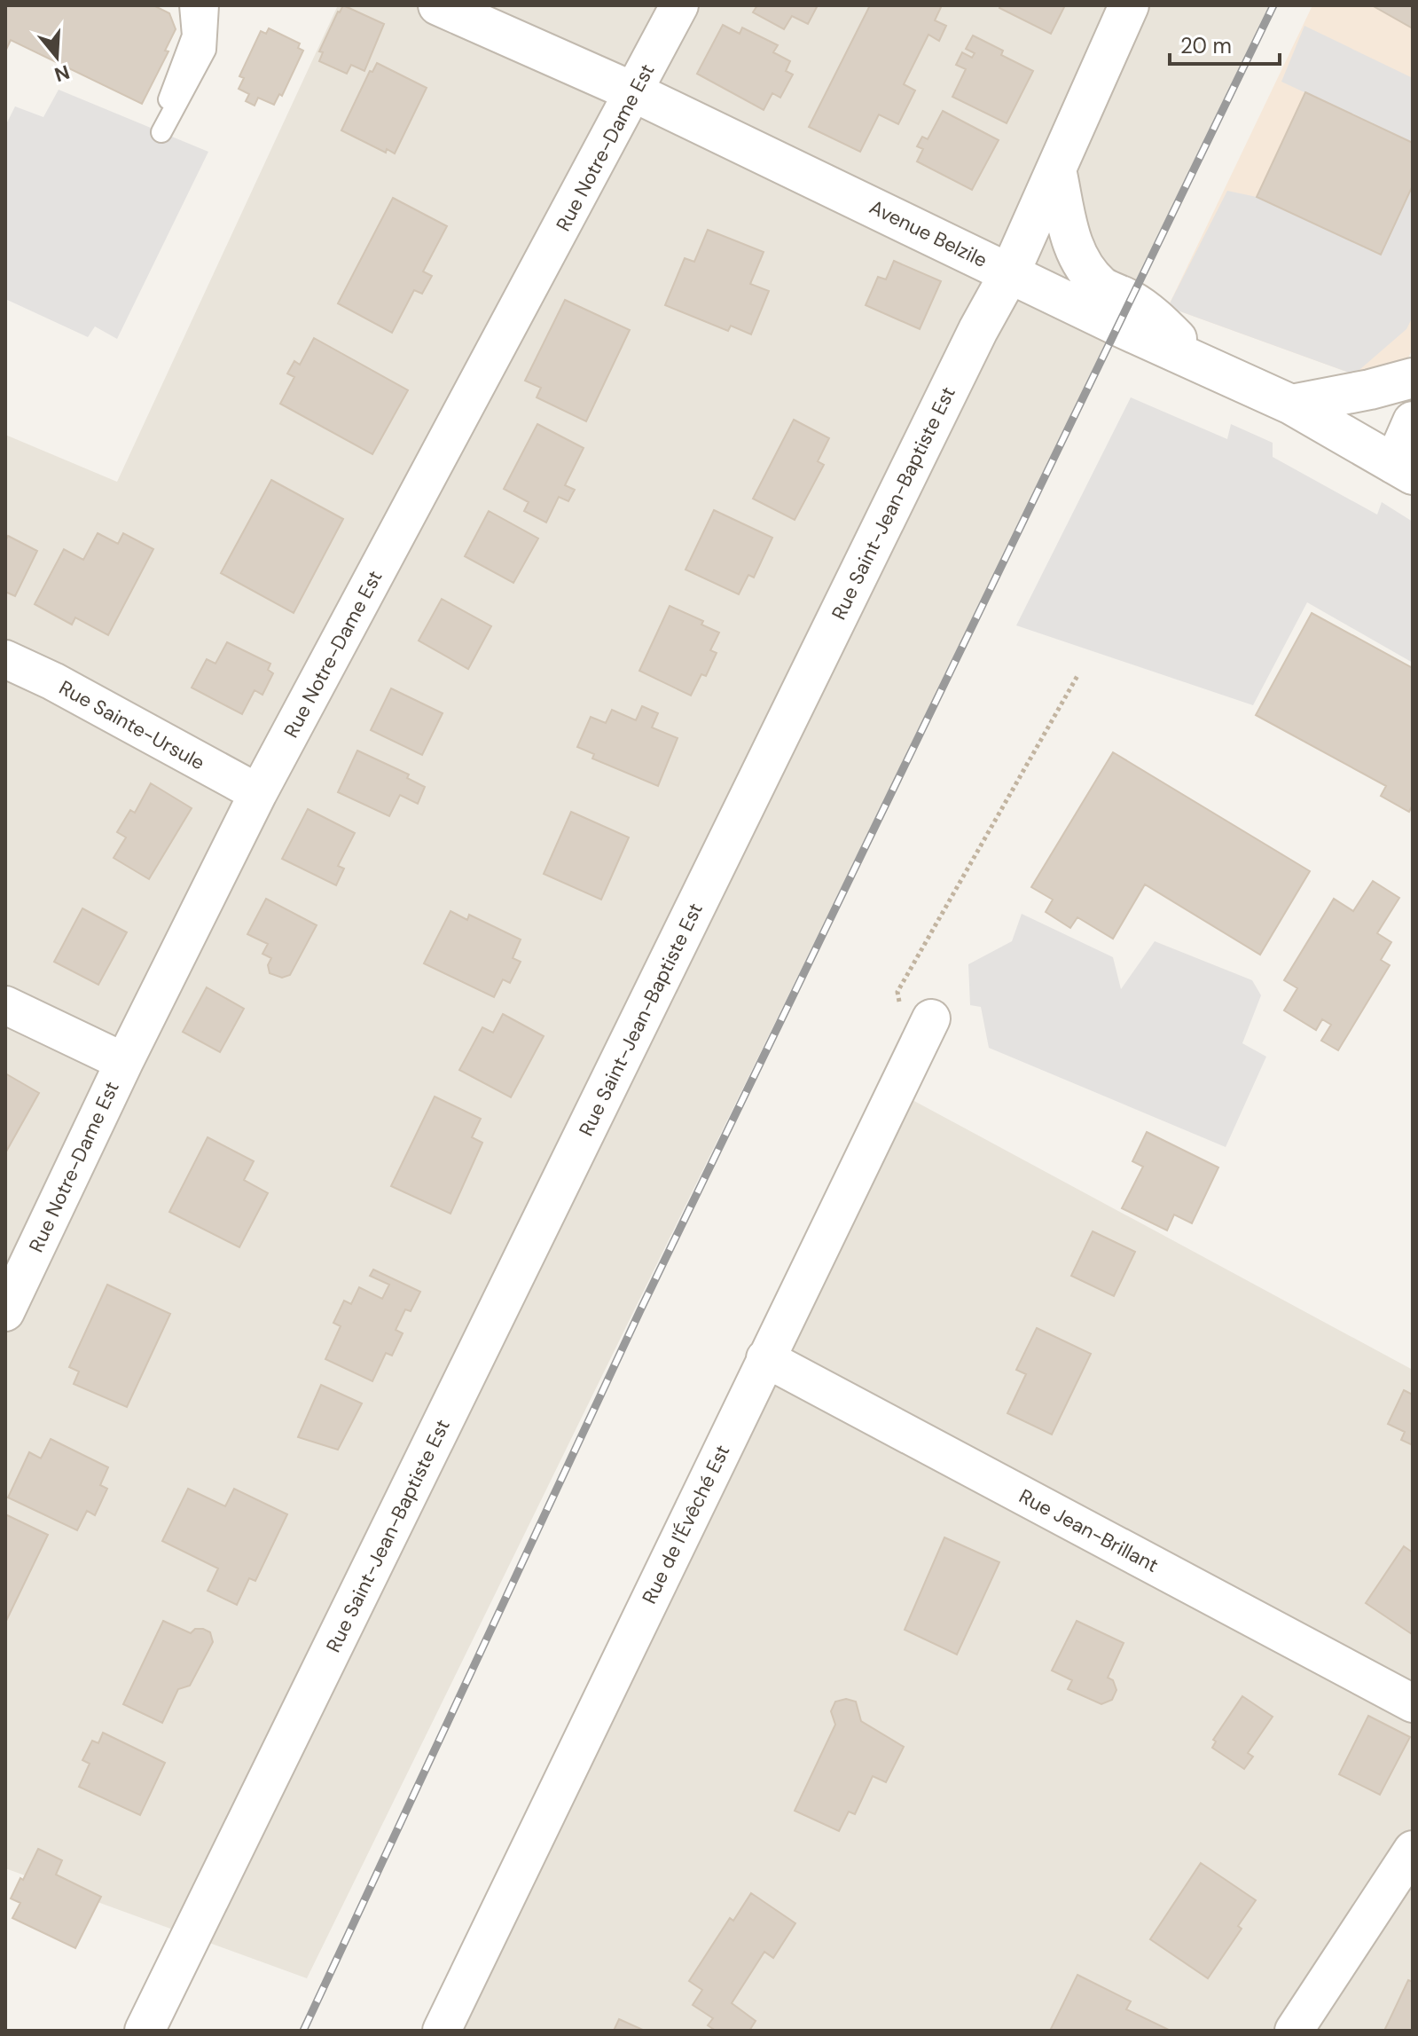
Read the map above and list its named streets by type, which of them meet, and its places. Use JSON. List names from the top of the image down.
{
  "streets": {
    "street": [
      "Rue Notre-Dame Est",
      "Avenue Belzile",
      "Rue Saint-Jean-Baptiste Est",
      "Rue Sainte-Ursule",
      "Rue de l'Évêché Est",
      "Rue Jean-Brillant"
    ]
  },
  "crossings": [
    ["Rue Notre-Dame Est", "Avenue Belzile"],
    ["Rue Notre-Dame Est", "Rue Sainte-Ursule"],
    ["Avenue Belzile", "Rue Saint-Jean-Baptiste Est"],
    ["Rue de l'Évêché Est", "Rue Jean-Brillant"]
  ],
  "scale_bar": "20 m",
  "north": "bottom"
}
